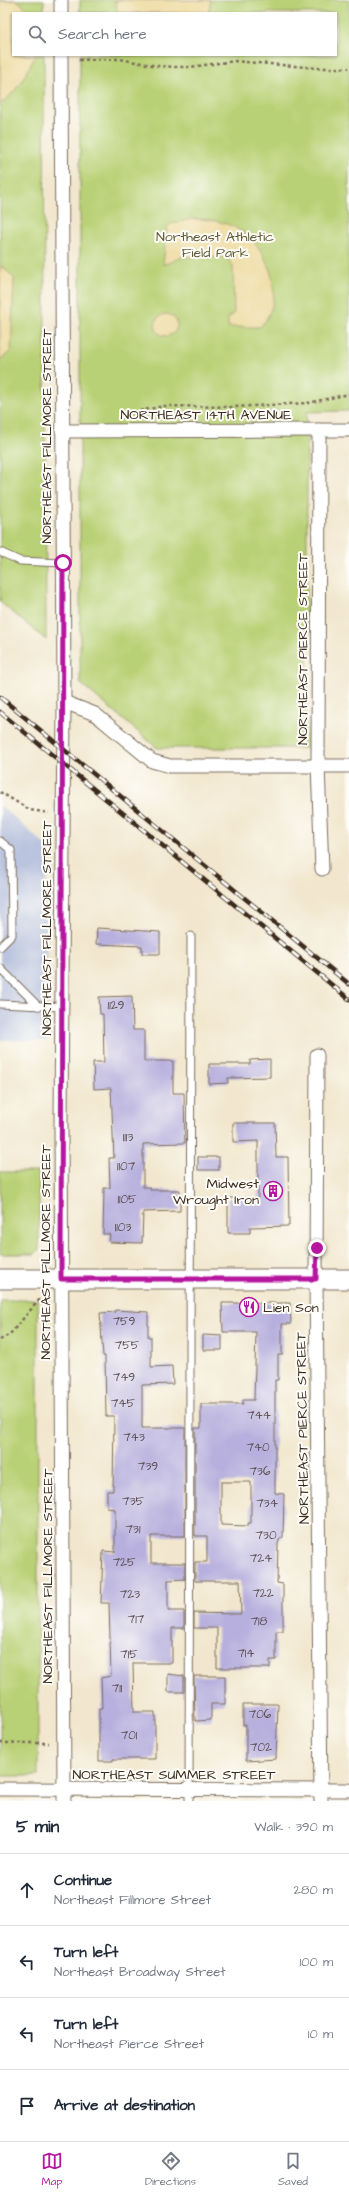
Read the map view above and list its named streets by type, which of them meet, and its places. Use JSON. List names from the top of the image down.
{
  "streets": {
    "street": [
      "NORTHEAST 14TH AVENUE",
      "NORTHEAST FILLMORE STREET",
      "NORTHEAST PIERCE STREET",
      "NORTHEAST SUMMER STREET"
    ]
  },
  "crossings": [
    ["NORTHEAST 14TH AVENUE", "NORTHEAST FILLMORE STREET"],
    ["NORTHEAST 14TH AVENUE", "NORTHEAST PIERCE STREET"],
    ["NORTHEAST FILLMORE STREET", "NORTHEAST SUMMER STREET"],
    ["NORTHEAST PIERCE STREET", "NORTHEAST SUMMER STREET"]
  ],
  "parks": ["Northeast Athletic Field Park"],
  "places": {
    "building": ["Midwest Wrought Iron"],
    "restaurant": ["Lien Son"]
  },
  "house_numbers": [
    "1129",
    "1113",
    "1107",
    "1105",
    "1103",
    "759",
    "755",
    "749",
    "745",
    "744",
    "743",
    "740",
    "739",
    "736",
    "735",
    "734",
    "731",
    "730",
    "724",
    "725",
    "722",
    "723",
    "717",
    "718",
    "714",
    "715",
    "711",
    "706",
    "701",
    "702"
  ],
  "page": {
    "search": "Search here",
    "heading": ["5 min", "Walk · 390 m"],
    "list": [
      ["Continue", "Northeast Fillmore Street", "280 m"],
      ["Turn left", "Northeast Broadway Street", "100 m"],
      ["Turn left", "Northeast Pierce Street", "10 m"],
      "Arrive at destination"
    ],
    "nav": ["Map", "Directions", "Saved"]
  }
}
